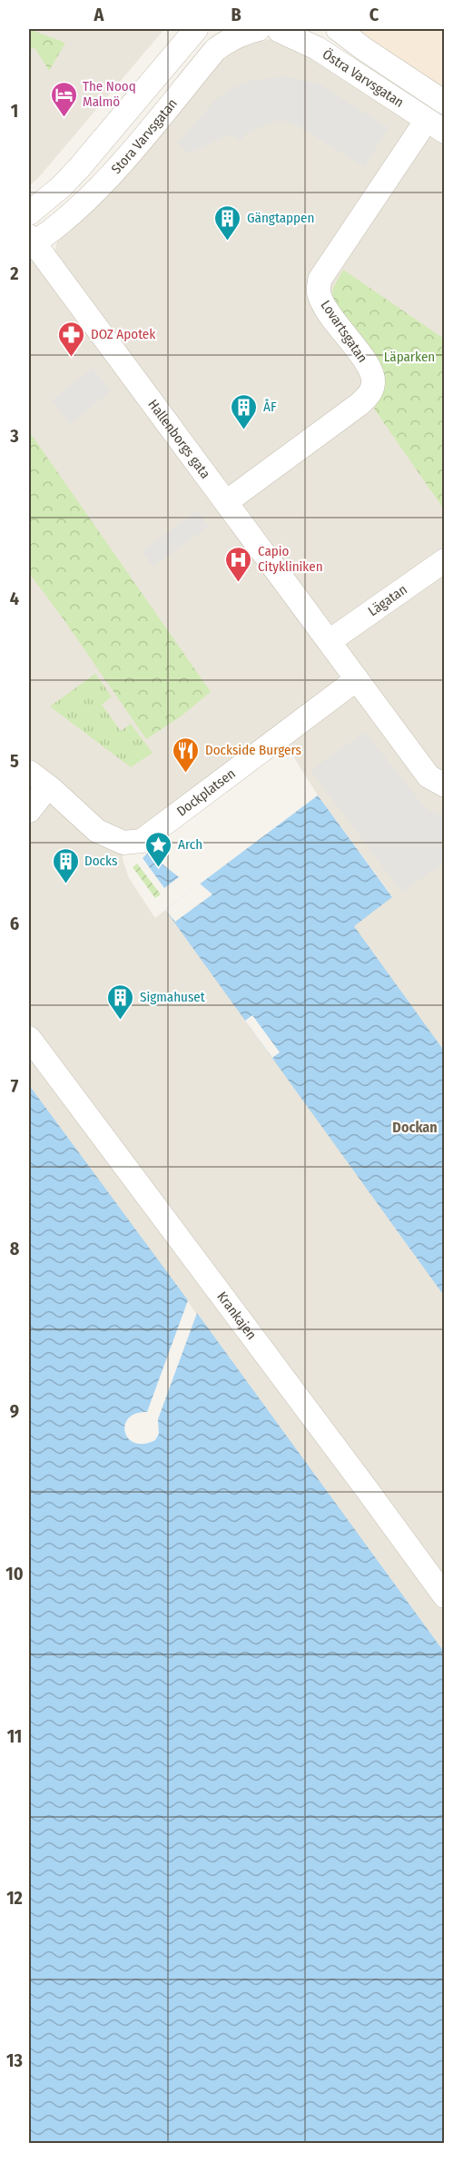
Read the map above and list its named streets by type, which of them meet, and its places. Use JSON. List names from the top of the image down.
{
  "streets": {
    "street": [
      "Östra Varvsgatan",
      "Stora Varvsgatan",
      "Lovartsgatan",
      "Hallenborgs gata",
      "Lägatan",
      "Dockplatsen",
      "Krankajen"
    ]
  },
  "crossings": [
    ["Östra Varvsgatan", "Stora Varvsgatan"],
    ["Östra Varvsgatan", "Lovartsgatan"],
    ["Stora Varvsgatan", "Hallenborgs gata"],
    ["Lovartsgatan", "Hallenborgs gata"],
    ["Hallenborgs gata", "Lägatan"]
  ],
  "districts": ["Dockan"],
  "parks": ["Läparken"],
  "places": {
    "hotel": ["The Nooq Malmö"],
    "building": [
      "Gängtappen",
      "ÅF",
      "Docks",
      "Sigmahuset"
    ],
    "pharmacy": ["DOZ Apotek"],
    "hospital": ["Capio Citykliniken"],
    "restaurant": ["Dockside Burgers"],
    "place": ["Arch"]
  },
  "grid": {
    "columns": ["A", "B", "C"],
    "rows": [
      "1",
      "2",
      "3",
      "4",
      "5",
      "6",
      "7",
      "8",
      "9",
      "10",
      "11",
      "12",
      "13"
    ]
  }
}
